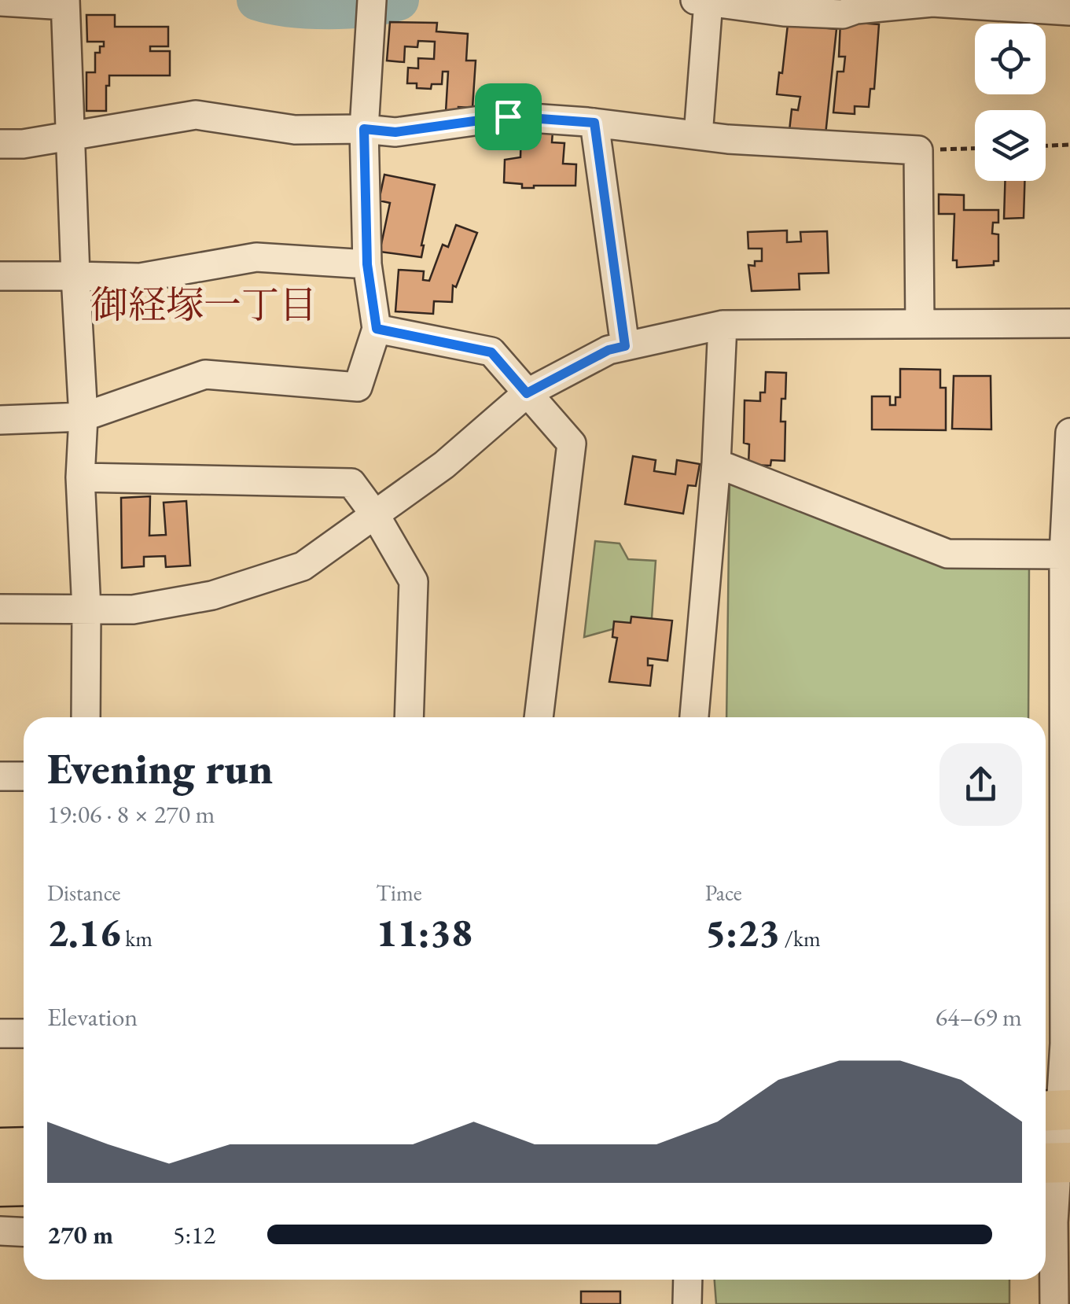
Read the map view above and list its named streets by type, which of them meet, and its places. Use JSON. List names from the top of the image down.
{
  "districts": ["御経塚一丁目"],
  "page": {
    "heading": ["Evening run", "19:06 · 8 × 270 m"],
    "stats": [
      ["Distance", "2.16 km"],
      ["Time", "11:38"],
      ["Pace", "5:23 /km"]
    ],
    "chart": ["Elevation", "64–69 m"],
    "list": [
      {
        "name": "270 m",
        "note": "5:12"
      }
    ]
  }
}
